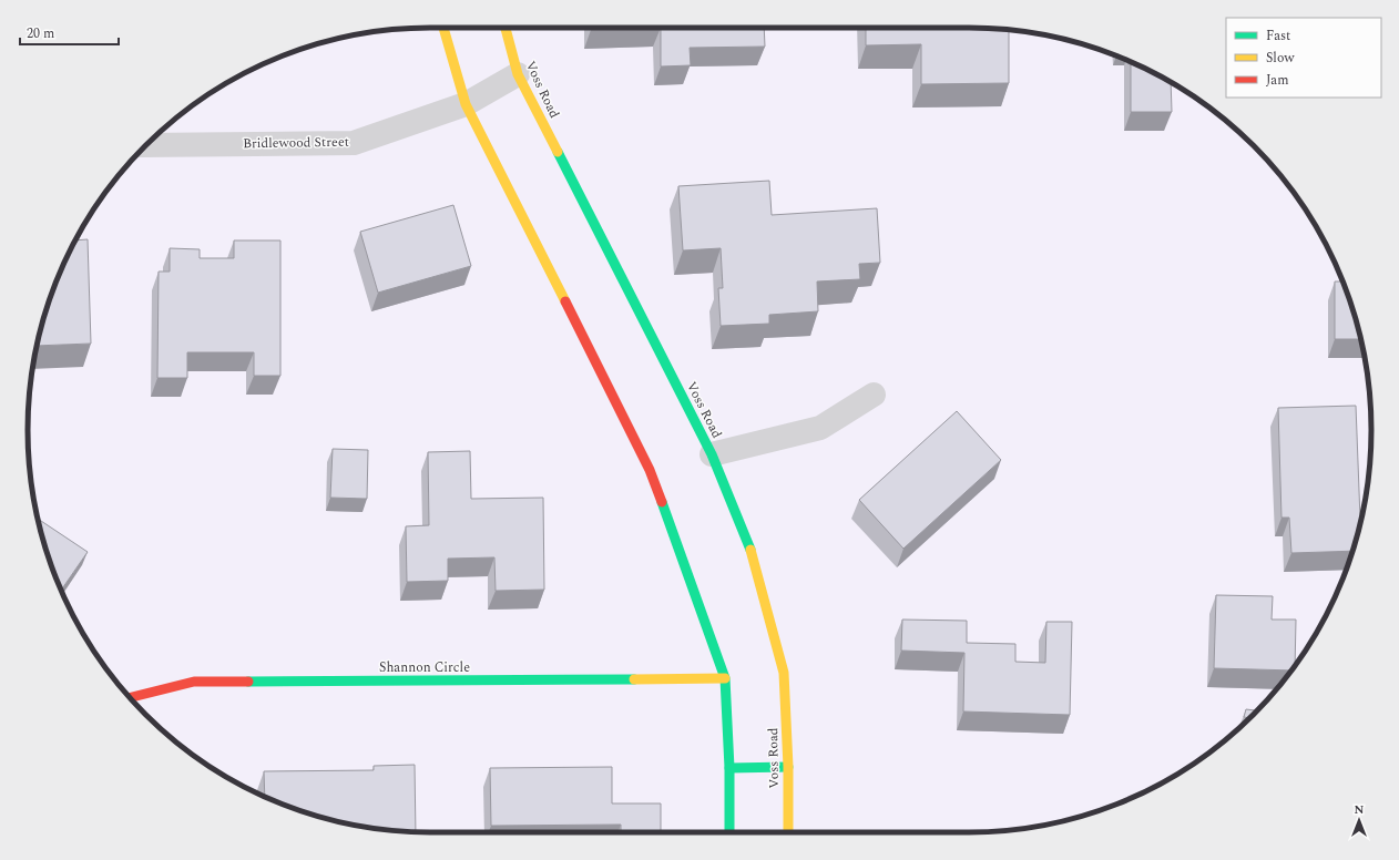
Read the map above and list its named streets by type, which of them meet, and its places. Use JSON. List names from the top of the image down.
{
  "streets": {
    "main road": ["Voss Road", "Shannon Circle"],
    "street": ["Bridlewood Street"]
  },
  "crossings": [
    ["Voss Road", "Bridlewood Street"]
  ],
  "legend": ["Fast", "Slow", "Jam"],
  "scale_bar": "20 m",
  "north": "top"
}
